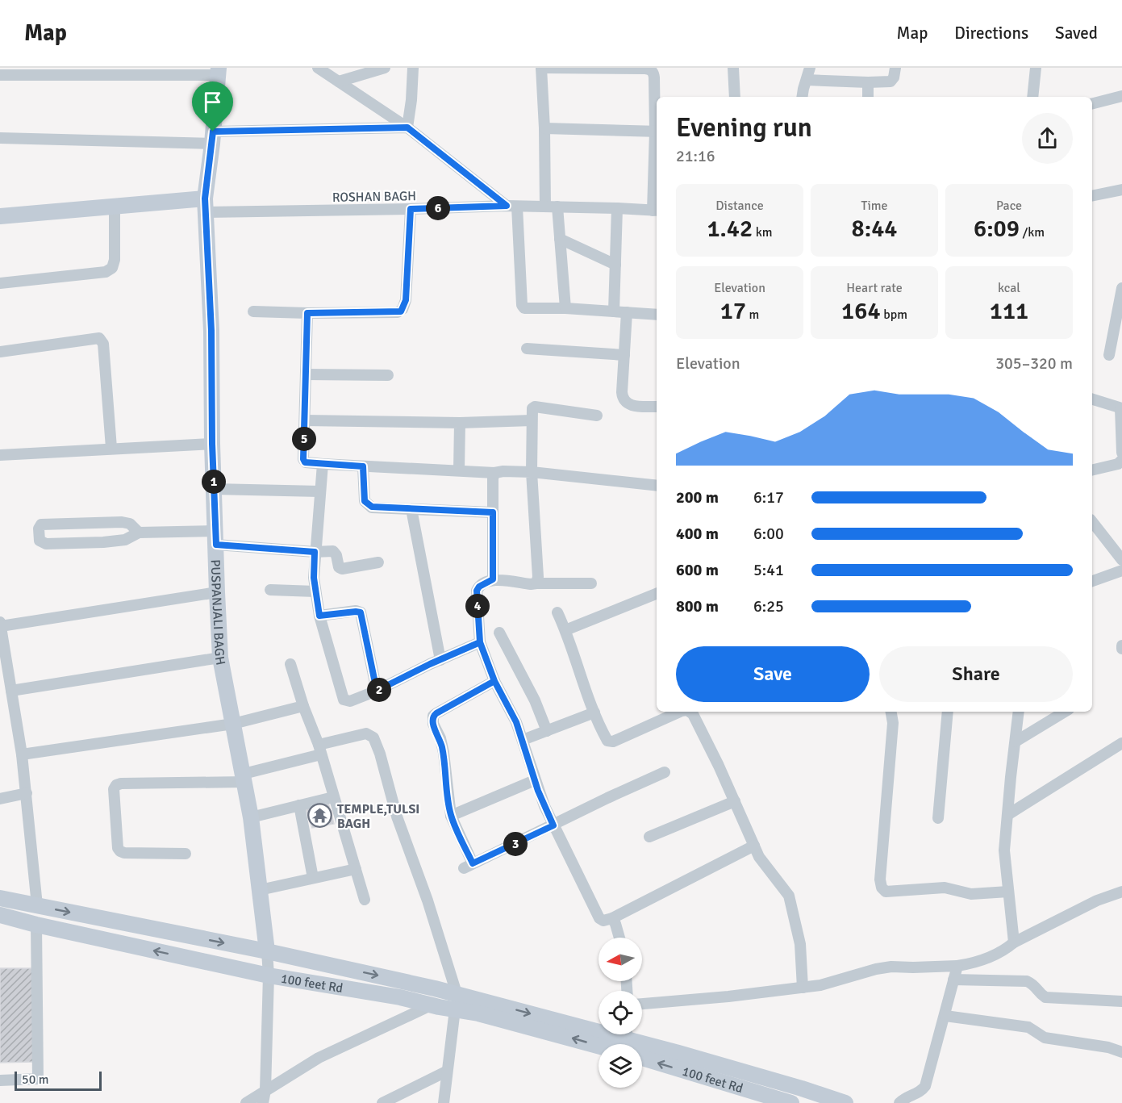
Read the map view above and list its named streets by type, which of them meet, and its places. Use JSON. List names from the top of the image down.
{
  "streets": {
    "main road": ["PUSPANJALI BAGH", "100 feet Rd"],
    "street": ["ROSHAN BAGH"]
  },
  "crossings": [
    ["ROSHAN BAGH", "PUSPANJALI BAGH"]
  ],
  "places": {
    "temple": ["TEMPLE,TULSI BAGH"]
  },
  "scale_bar": "50 m",
  "north": "left",
  "page": {
    "header": "Map",
    "nav": ["Map", "Directions", "Saved"],
    "heading": ["Evening run", "21:16"],
    "stats": [
      ["Distance", "1.42 km"],
      ["Time", "8:44"],
      ["Pace", "6:09 /km"],
      ["Elevation", "17 m"],
      ["Heart rate", "164 bpm"],
      ["kcal", "111"]
    ],
    "pins": [
      "6",
      "5",
      "1",
      "4",
      "2",
      "3"
    ],
    "chart": ["Elevation", "305–320 m"],
    "list": [
      {
        "name": "200 m",
        "note": "6:17"
      },
      {
        "name": "400 m",
        "note": "6:00"
      },
      {
        "name": "600 m",
        "note": "5:41"
      },
      {
        "name": "800 m",
        "note": "6:25"
      }
    ],
    "buttons": ["Save", "Share"],
    "scale": "50 m"
  }
}
